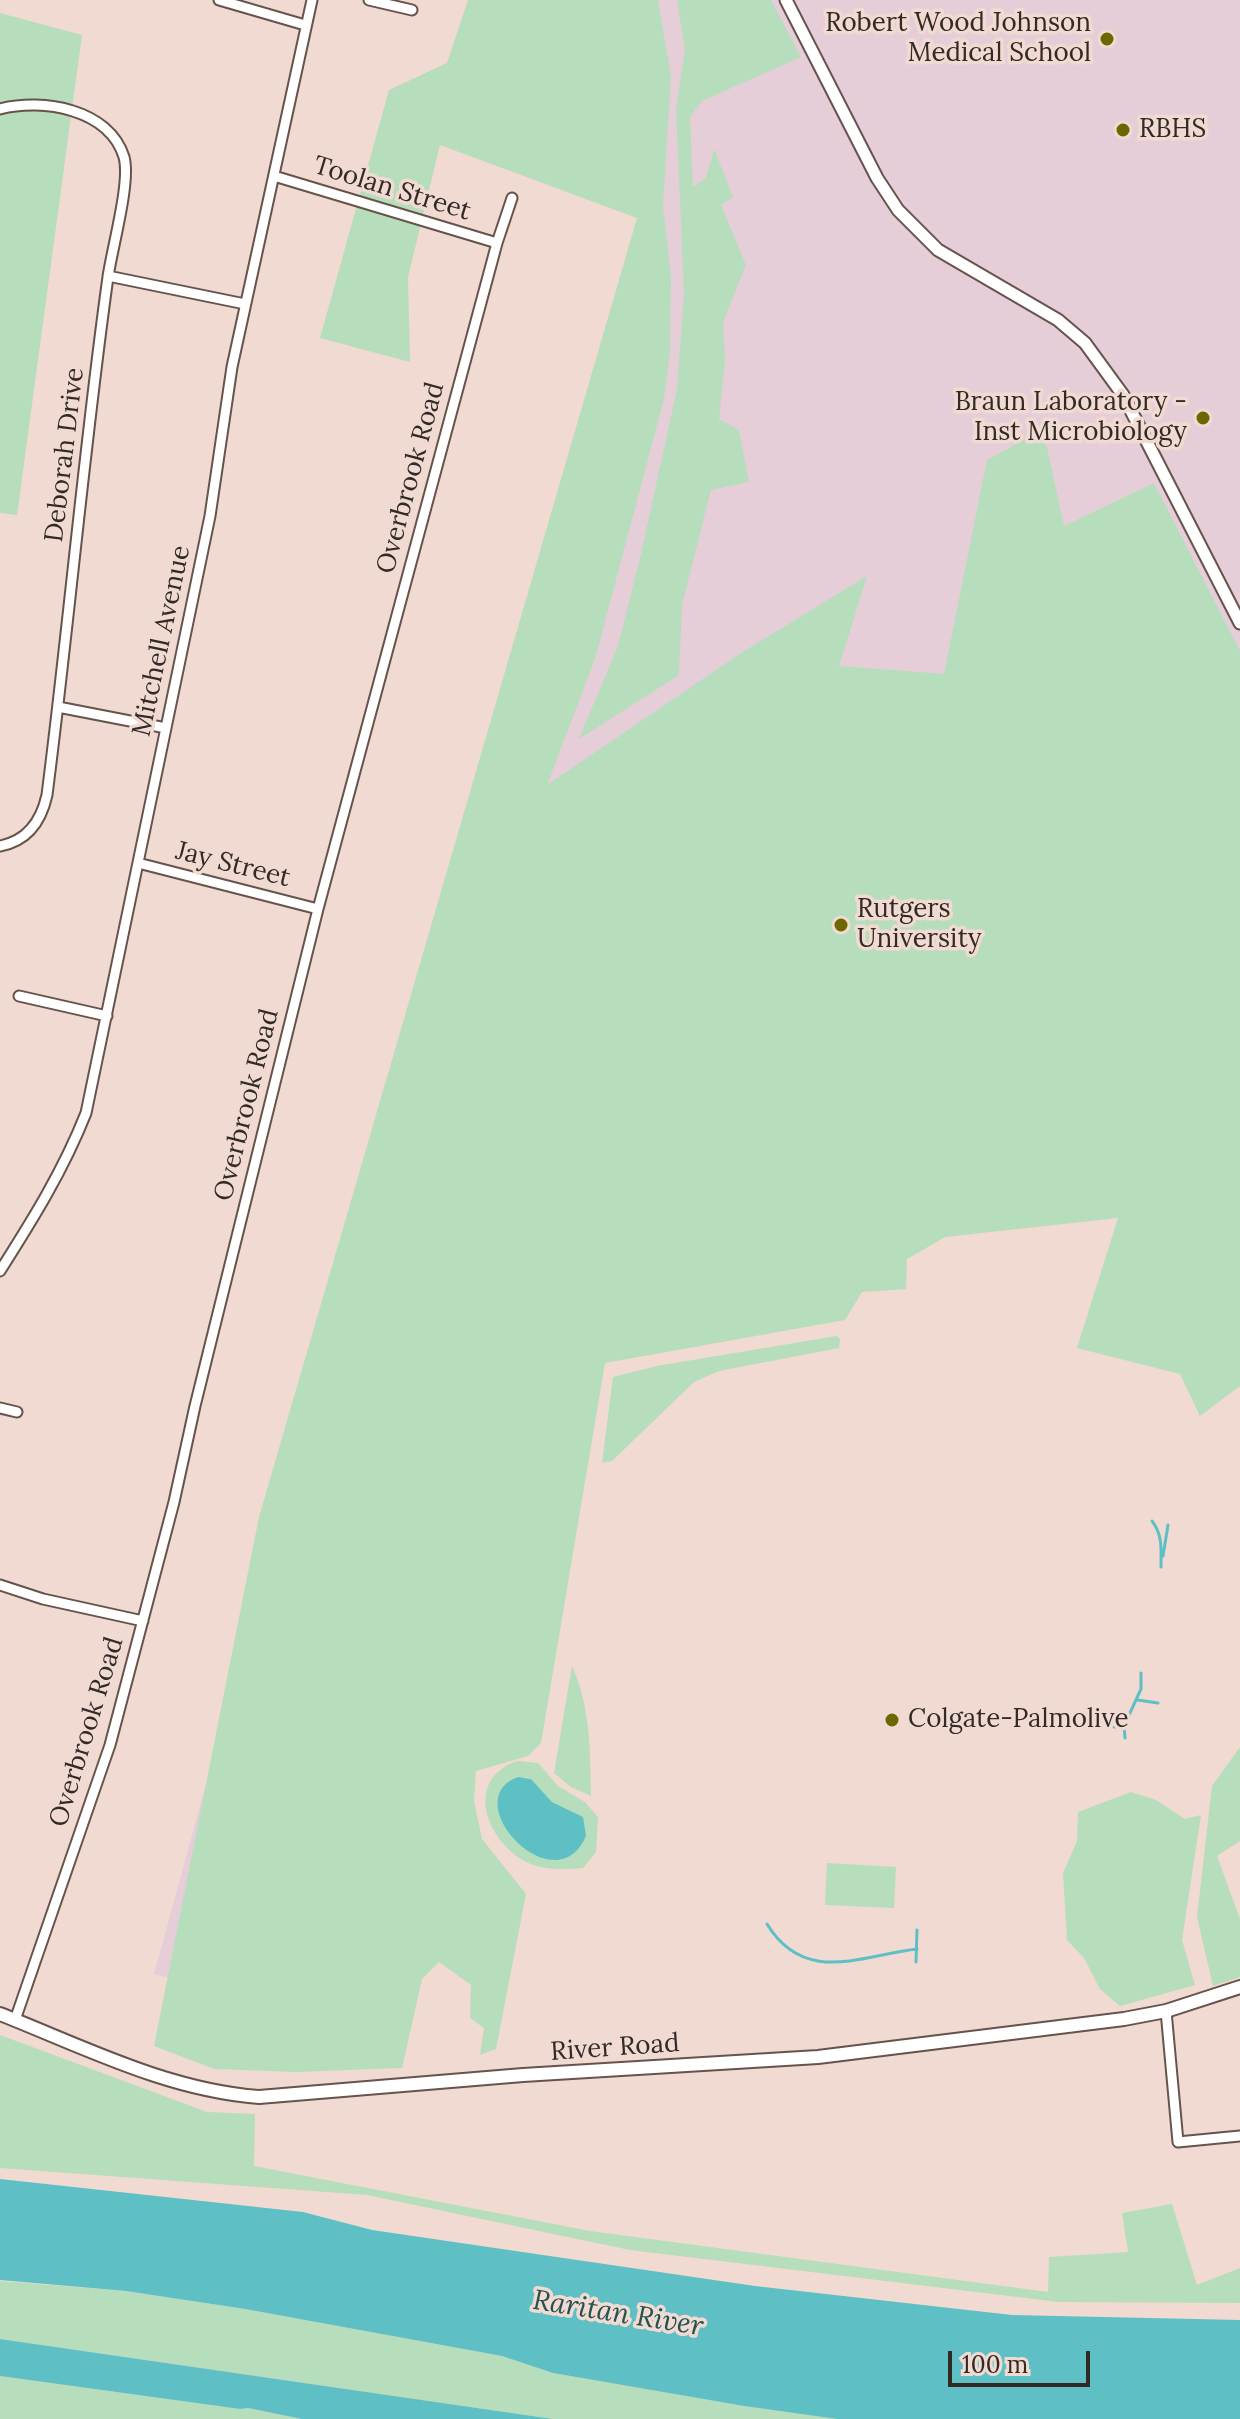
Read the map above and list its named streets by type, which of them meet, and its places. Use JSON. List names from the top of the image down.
{
  "streets": {
    "main road": ["River Road"],
    "street": [
      "Toolan Street",
      "Deborah Drive",
      "Overbrook Road",
      "Mitchell Avenue",
      "Jay Street"
    ]
  },
  "crossings": [
    ["Toolan Street", "Overbrook Road"],
    ["Toolan Street", "Mitchell Avenue"],
    ["Overbrook Road", "Jay Street"],
    ["Overbrook Road", "River Road"],
    ["Mitchell Avenue", "Jay Street"]
  ],
  "water": ["Raritan River"],
  "places": [
    "Robert Wood Johnson Medical School",
    "RBHS",
    "Braun Laboratory - Inst Microbiology",
    "Rutgers University",
    "Colgate-Palmolive"
  ],
  "scale_bar": "100 m"
}
